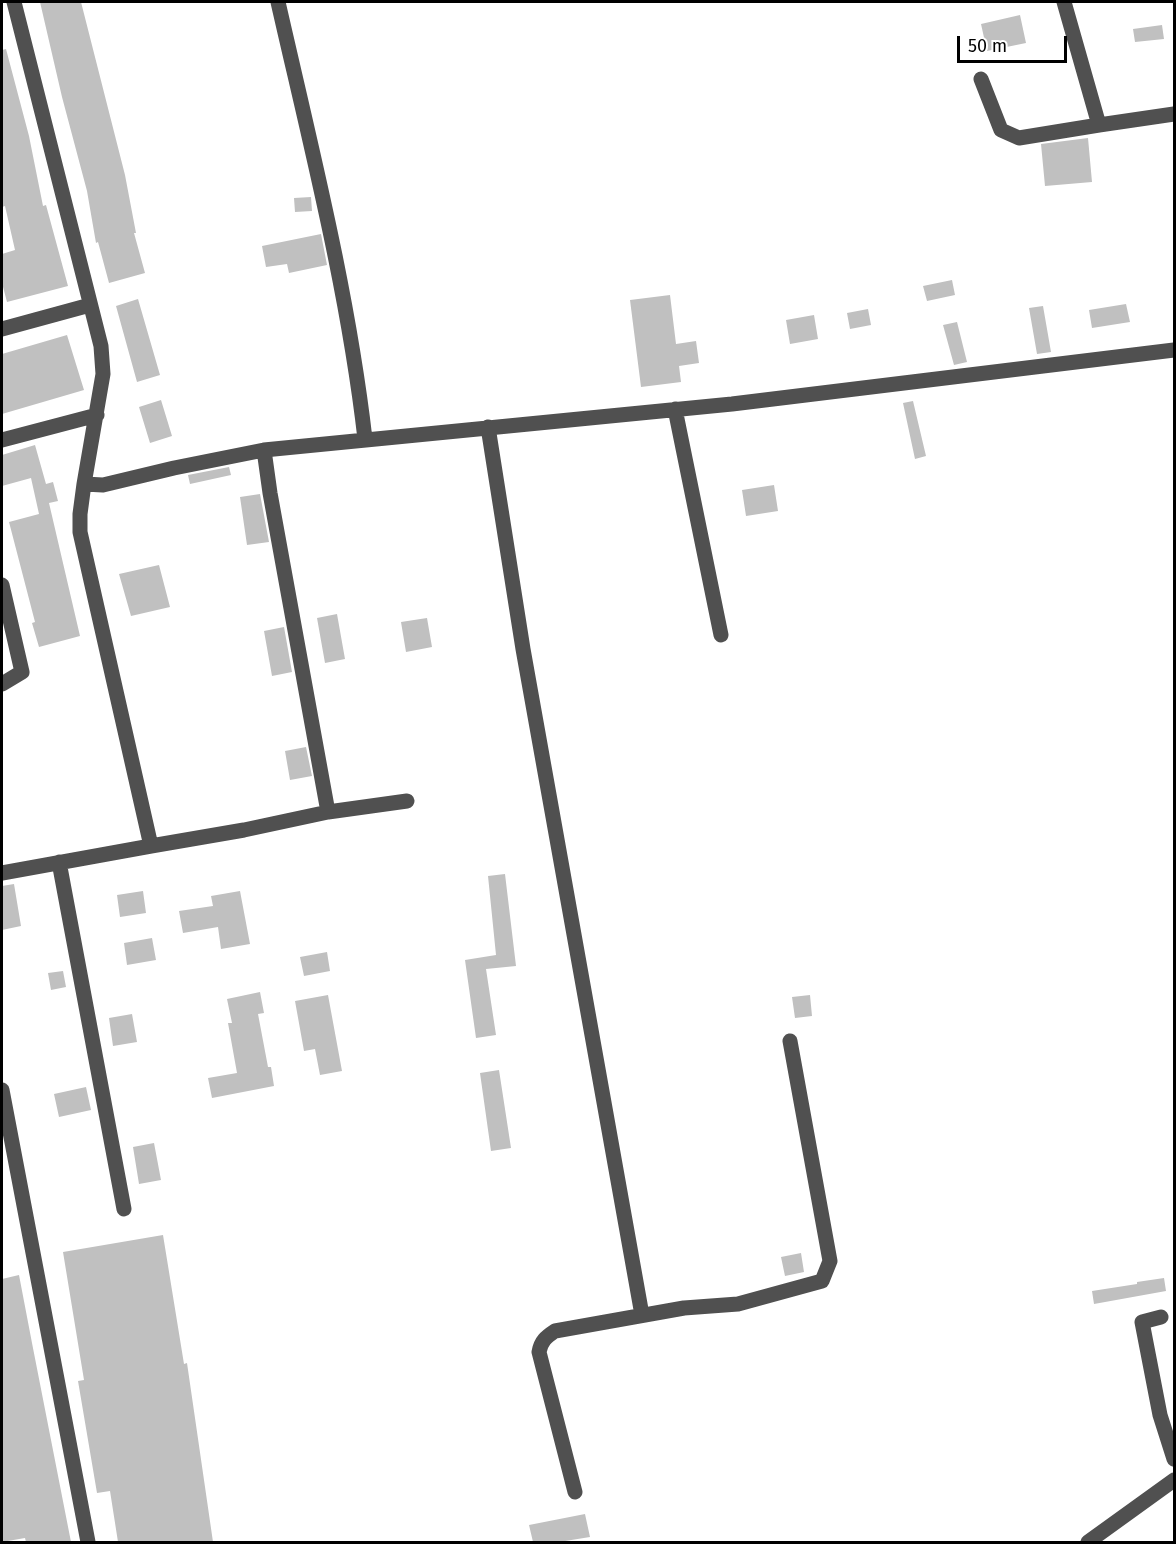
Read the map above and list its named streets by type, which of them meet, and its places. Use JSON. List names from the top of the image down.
{
  "scale_bar": "50 m"
}
